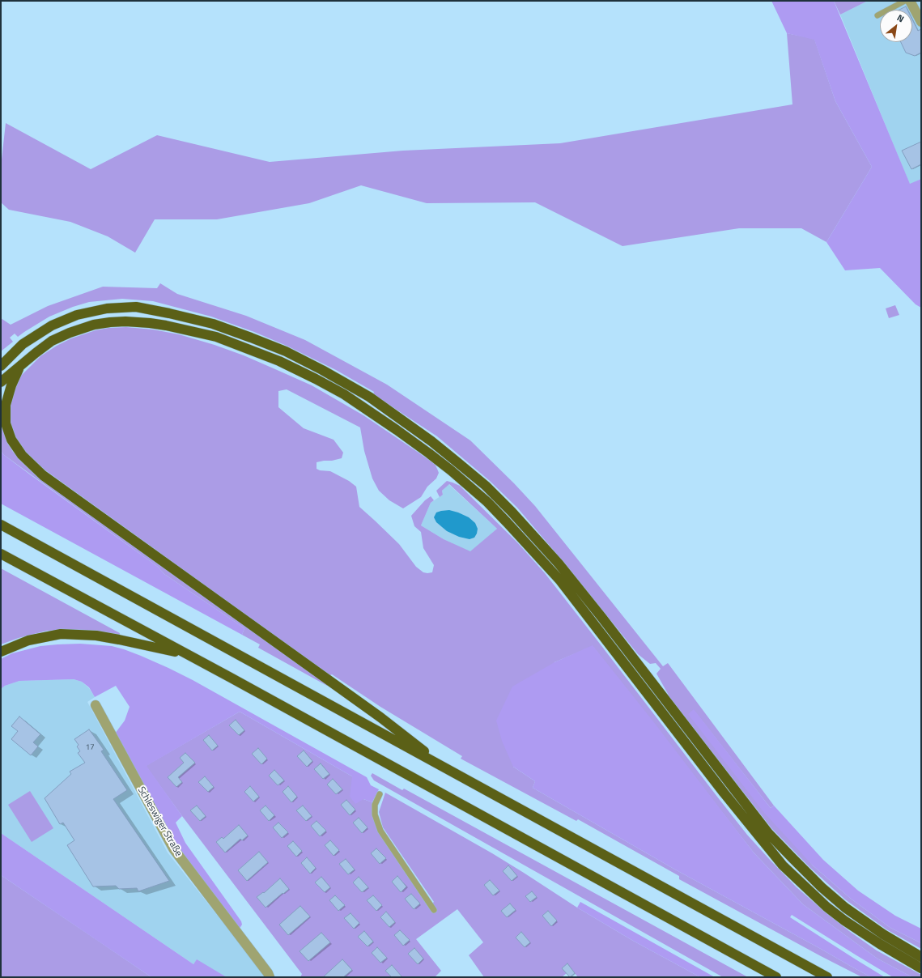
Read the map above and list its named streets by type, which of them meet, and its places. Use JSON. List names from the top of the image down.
{
  "streets": {
    "street": ["Schleswiger Straße"]
  },
  "house_numbers": ["17"],
  "north": "top right"
}
